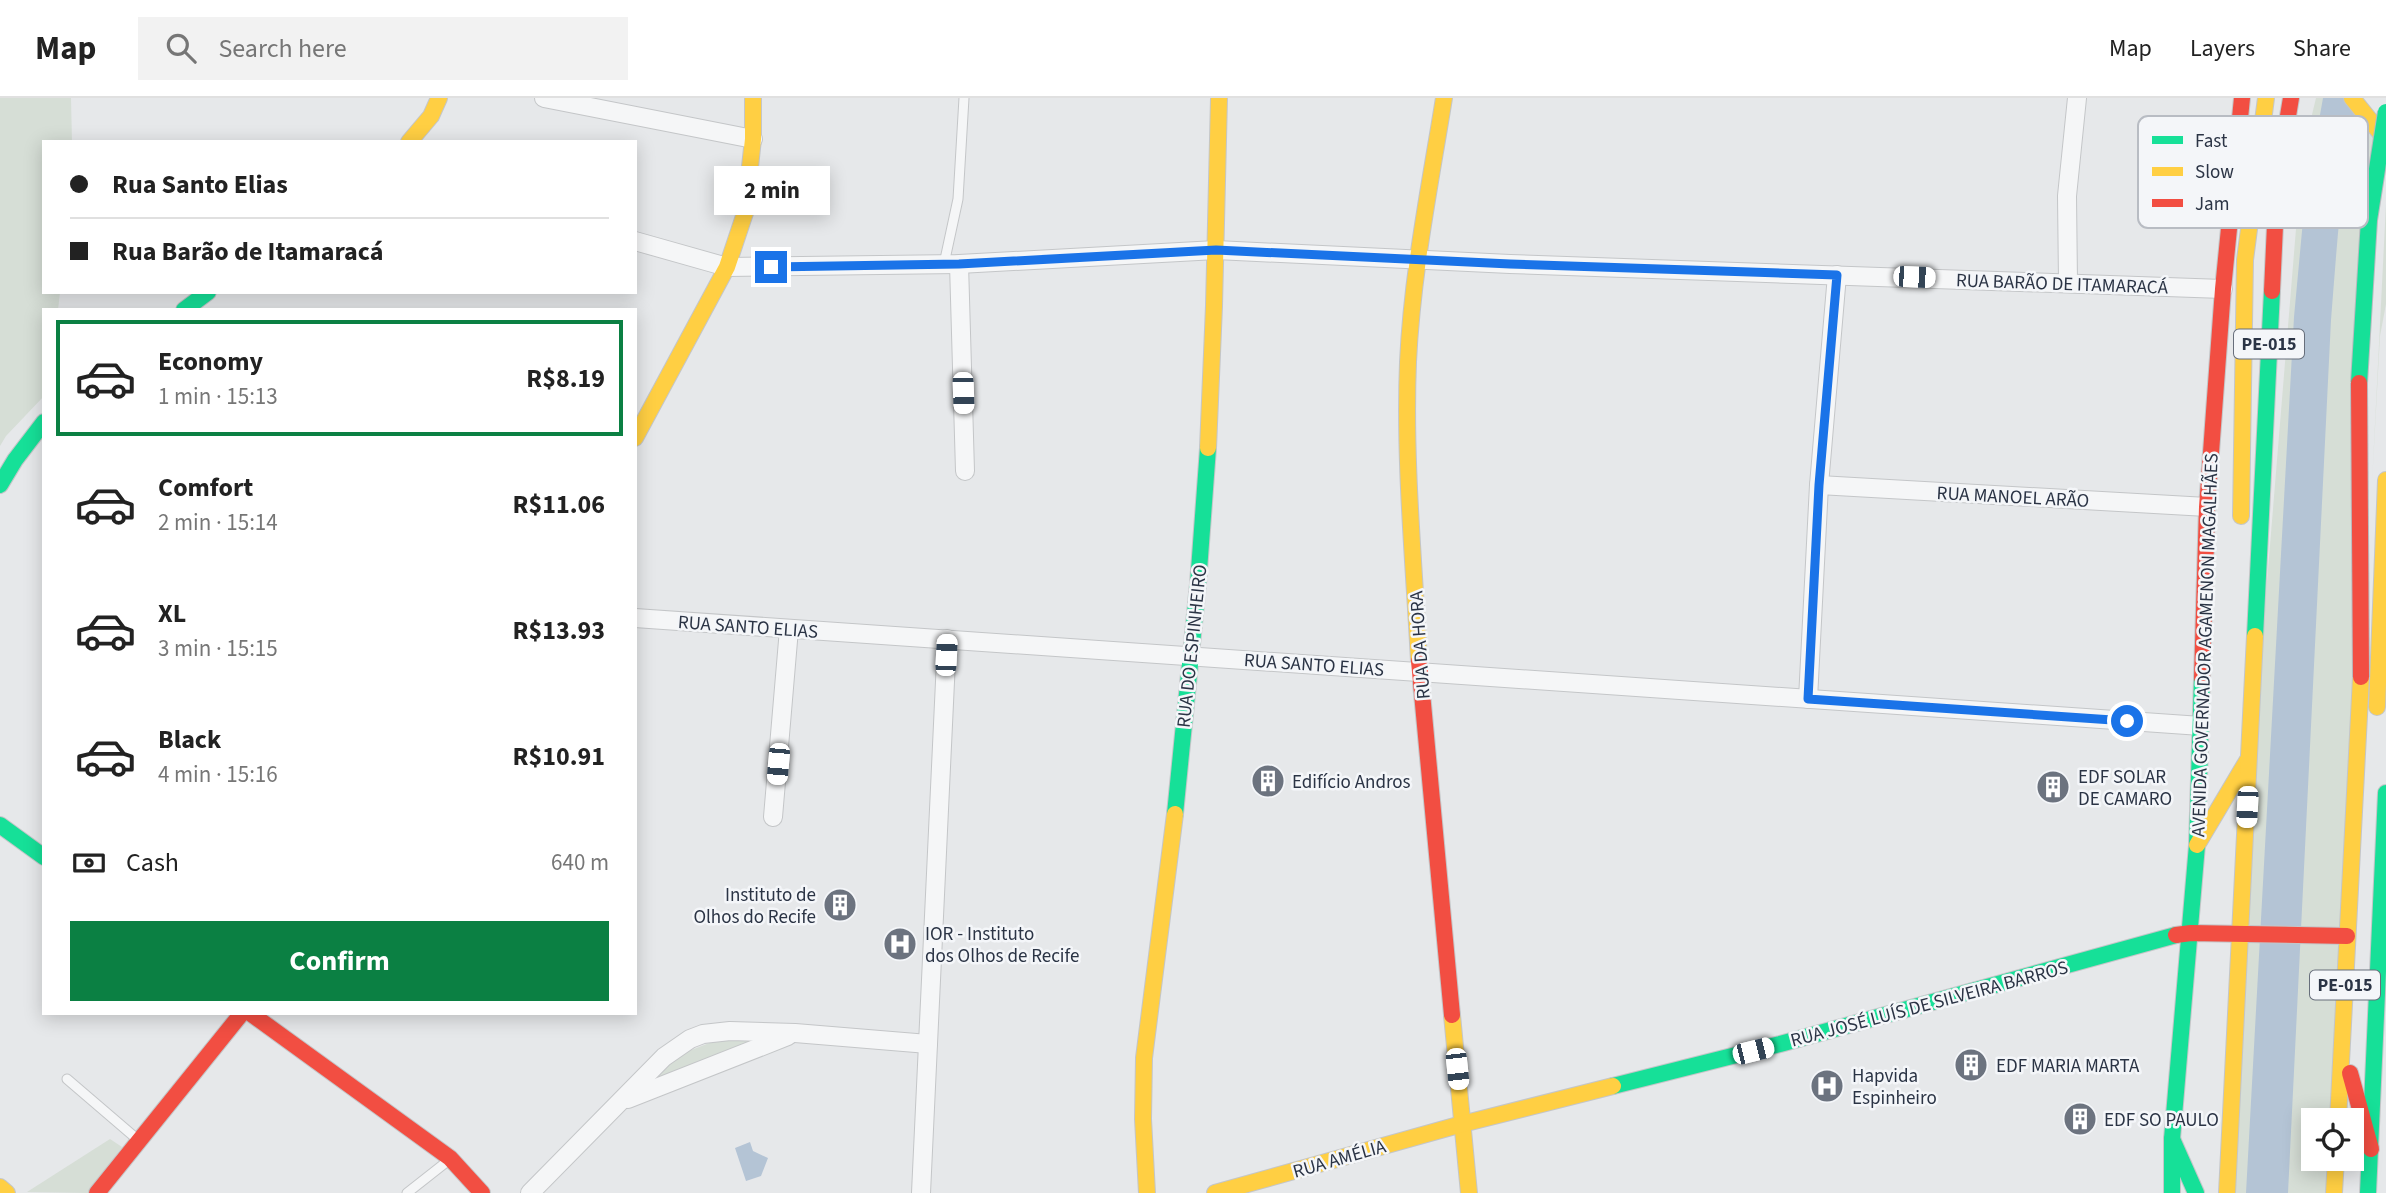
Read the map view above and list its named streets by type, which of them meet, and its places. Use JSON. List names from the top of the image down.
{
  "streets": {
    "main road": [
      "PE-015",
      "RUA DA HORA",
      "AVENIDA GOVERNADOR AGAMENON MAGALHÃES",
      "RUA DO ESPINHEIRO",
      "RUA JOSÉ LUÍS DE SILVEIRA BARROS",
      "RUA AMÉLIA"
    ],
    "street": ["RUA BARÃO DE ITAMARACÁ", "RUA MANOEL ARÃO", "RUA SANTO ELIAS"]
  },
  "crossings": [
    ["RUA BARÃO DE ITAMARACÁ", "RUA DA HORA"],
    ["RUA BARÃO DE ITAMARACÁ", "AVENIDA GOVERNADOR AGAMENON MAGALHÃES"],
    ["RUA BARÃO DE ITAMARACÁ", "RUA DO ESPINHEIRO"],
    ["PE-015", "RUA JOSÉ LUÍS DE SILVEIRA BARROS"],
    ["RUA MANOEL ARÃO", "AVENIDA GOVERNADOR AGAMENON MAGALHÃES"],
    ["RUA SANTO ELIAS", "RUA DA HORA"],
    ["RUA SANTO ELIAS", "AVENIDA GOVERNADOR AGAMENON MAGALHÃES"],
    ["RUA SANTO ELIAS", "RUA DO ESPINHEIRO"],
    ["RUA DA HORA", "RUA JOSÉ LUÍS DE SILVEIRA BARROS"],
    ["RUA DA HORA", "RUA AMÉLIA"],
    ["AVENIDA GOVERNADOR AGAMENON MAGALHÃES", "RUA JOSÉ LUÍS DE SILVEIRA BARROS"],
    ["RUA JOSÉ LUÍS DE SILVEIRA BARROS", "RUA AMÉLIA"]
  ],
  "places": {
    "building": [
      "Edifício Andros",
      "EDF SOLAR DE CAMARO",
      "Instituto de Olhos do Recife",
      "EDF MARIA MARTA",
      "EDF SO PAULO"
    ],
    "hospital": ["IOR - Instituto dos Olhos de Recife", "Hapvida Espinheiro"]
  },
  "legend": ["Fast", "Slow", "Jam"],
  "page": {
    "header": "Map",
    "search": "Search here",
    "nav": ["Map", "Layers", "Share"],
    "banner": ["Rua Santo Elias", "Rua Barão de Itamaracá"],
    "bubble": "2 min",
    "list": [
      {
        "name": "Economy",
        "note": "1 min · 15:13",
        "value": "R$8.19"
      },
      {
        "name": "Comfort",
        "note": "2 min · 15:14",
        "value": "R$11.06"
      },
      {
        "name": "XL",
        "note": "3 min · 15:15",
        "value": "R$13.93"
      },
      {
        "name": "Black",
        "note": "4 min · 15:16",
        "value": "R$10.91"
      }
    ],
    "pay": ["Cash", "640 m"],
    "buttons": "Confirm"
  }
}
